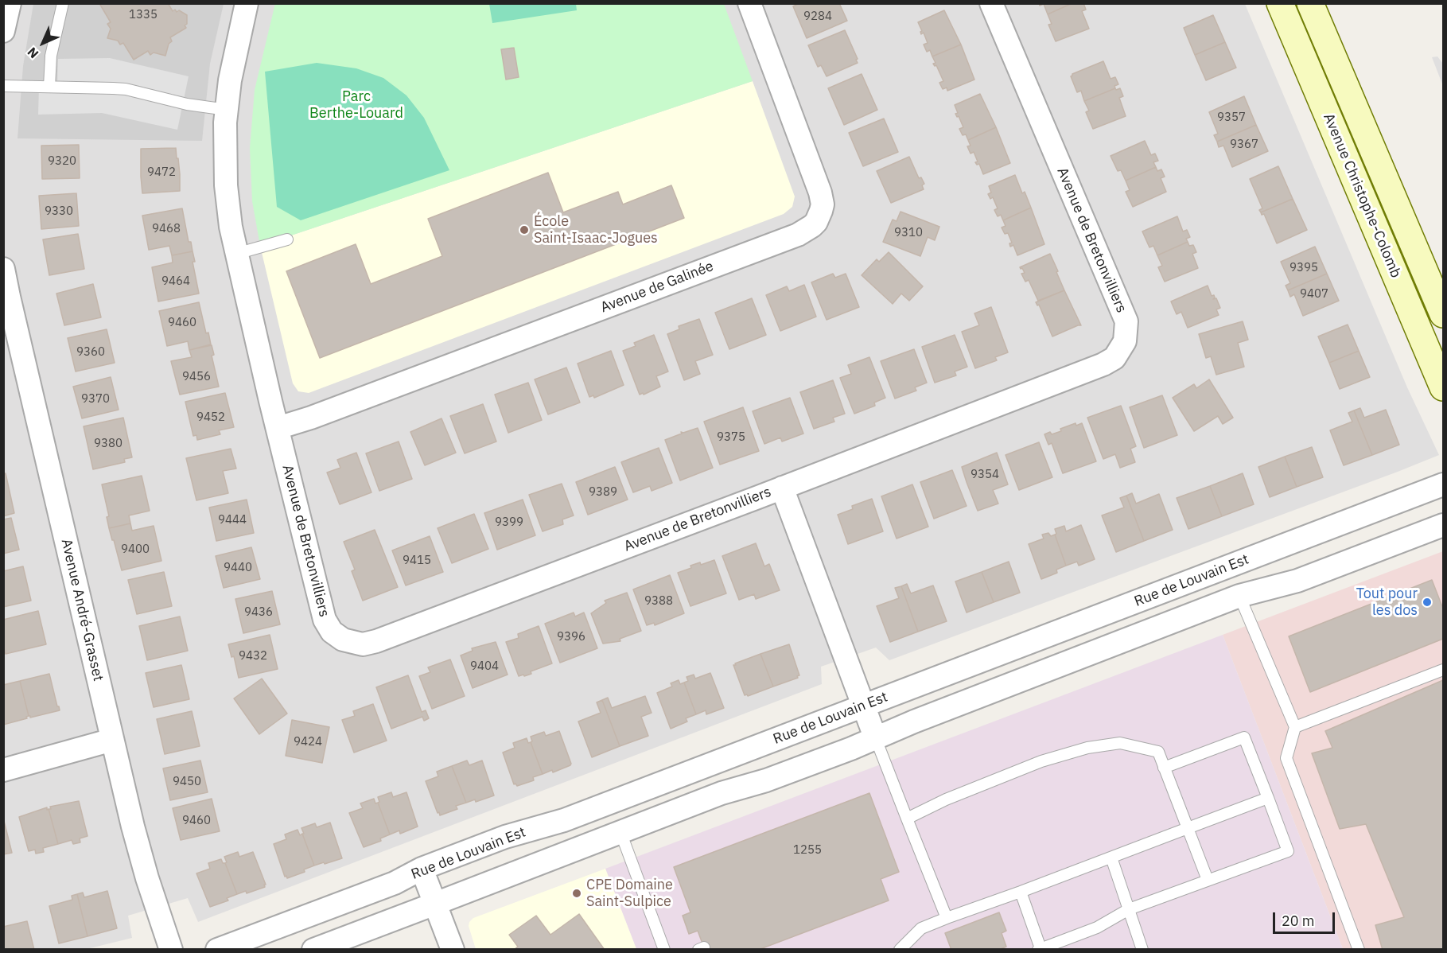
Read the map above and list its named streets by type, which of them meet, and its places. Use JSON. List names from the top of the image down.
{
  "streets": {
    "main road": ["Avenue Christophe-Colomb"],
    "street": [
      "Avenue de Bretonvilliers",
      "Avenue de Galinée",
      "Rue de Louvain Est",
      "Avenue André-Grasset"
    ]
  },
  "crossings": [
    ["Avenue de Bretonvilliers", "Avenue de Galinée"],
    ["Avenue de Bretonvilliers", "Rue de Louvain Est"]
  ],
  "parks": ["Parc Berthe-Louard"],
  "places": ["École Saint-Isaac-Jogues", "Tout pour les dos", "CPE Domaine Saint-Sulpice"],
  "house_numbers": [
    "1335",
    "9284",
    "9357",
    "9367",
    "9320",
    "9472",
    "9330",
    "9468",
    "9310",
    "9395",
    "9464",
    "9407",
    "9460",
    "9360",
    "9456",
    "9370",
    "9452",
    "9375",
    "9380",
    "9354",
    "9389",
    "9444",
    "9399",
    "9400",
    "9415",
    "9440",
    "9388",
    "9436",
    "9396",
    "9432",
    "9404",
    "9424",
    "9450",
    "9460",
    "1255"
  ],
  "scale_bar": "20 m",
  "north": "bottom left"
}
